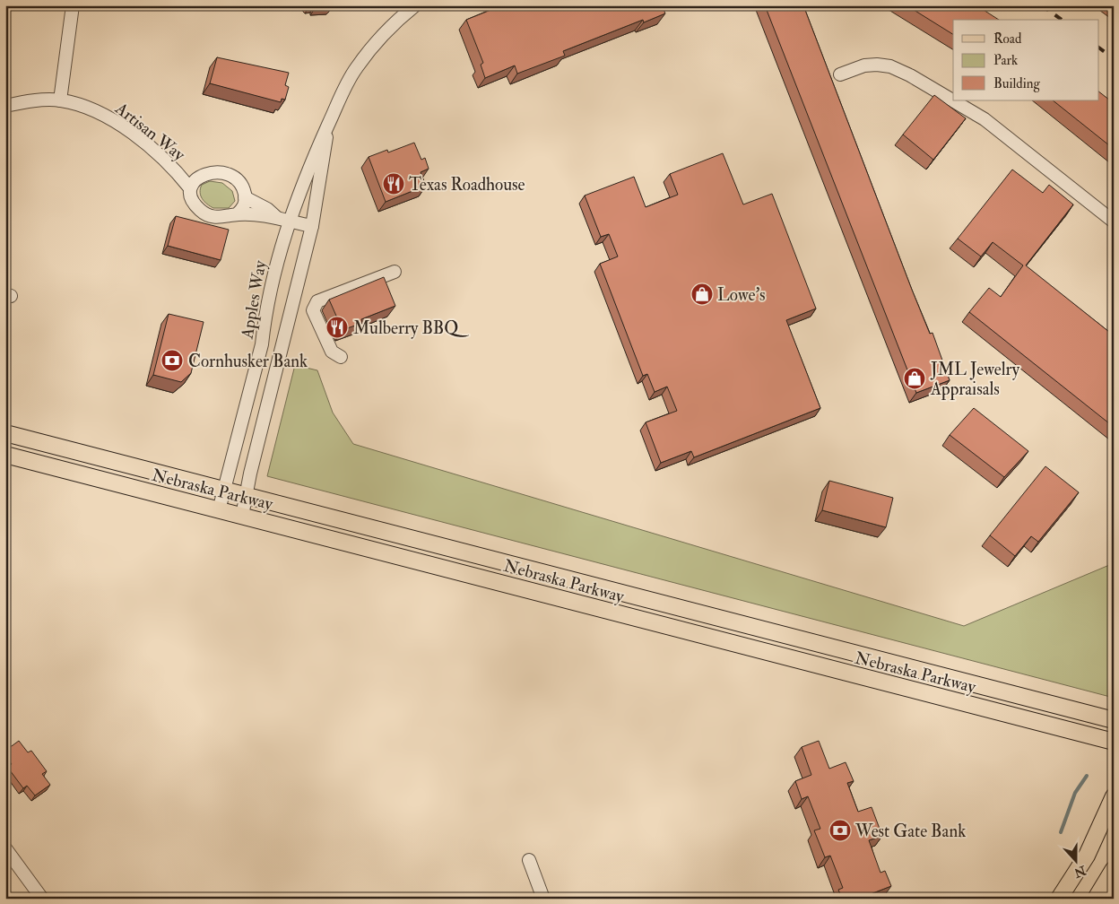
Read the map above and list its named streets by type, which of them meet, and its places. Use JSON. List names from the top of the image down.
{
  "streets": {
    "main road": ["Nebraska Parkway"],
    "street": ["Artisan Way", "Apples Way"]
  },
  "crossings": [
    ["Apples Way", "Nebraska Parkway"]
  ],
  "places": {
    "restaurant": ["Texas Roadhouse", "Mulberry BBQ"],
    "shop": ["Lowe's", "JML Jewelry Appraisals"],
    "bank": ["Cornhusker Bank", "West Gate Bank"]
  },
  "legend": ["Road", "Park", "Building"],
  "north": "bottom"
}
